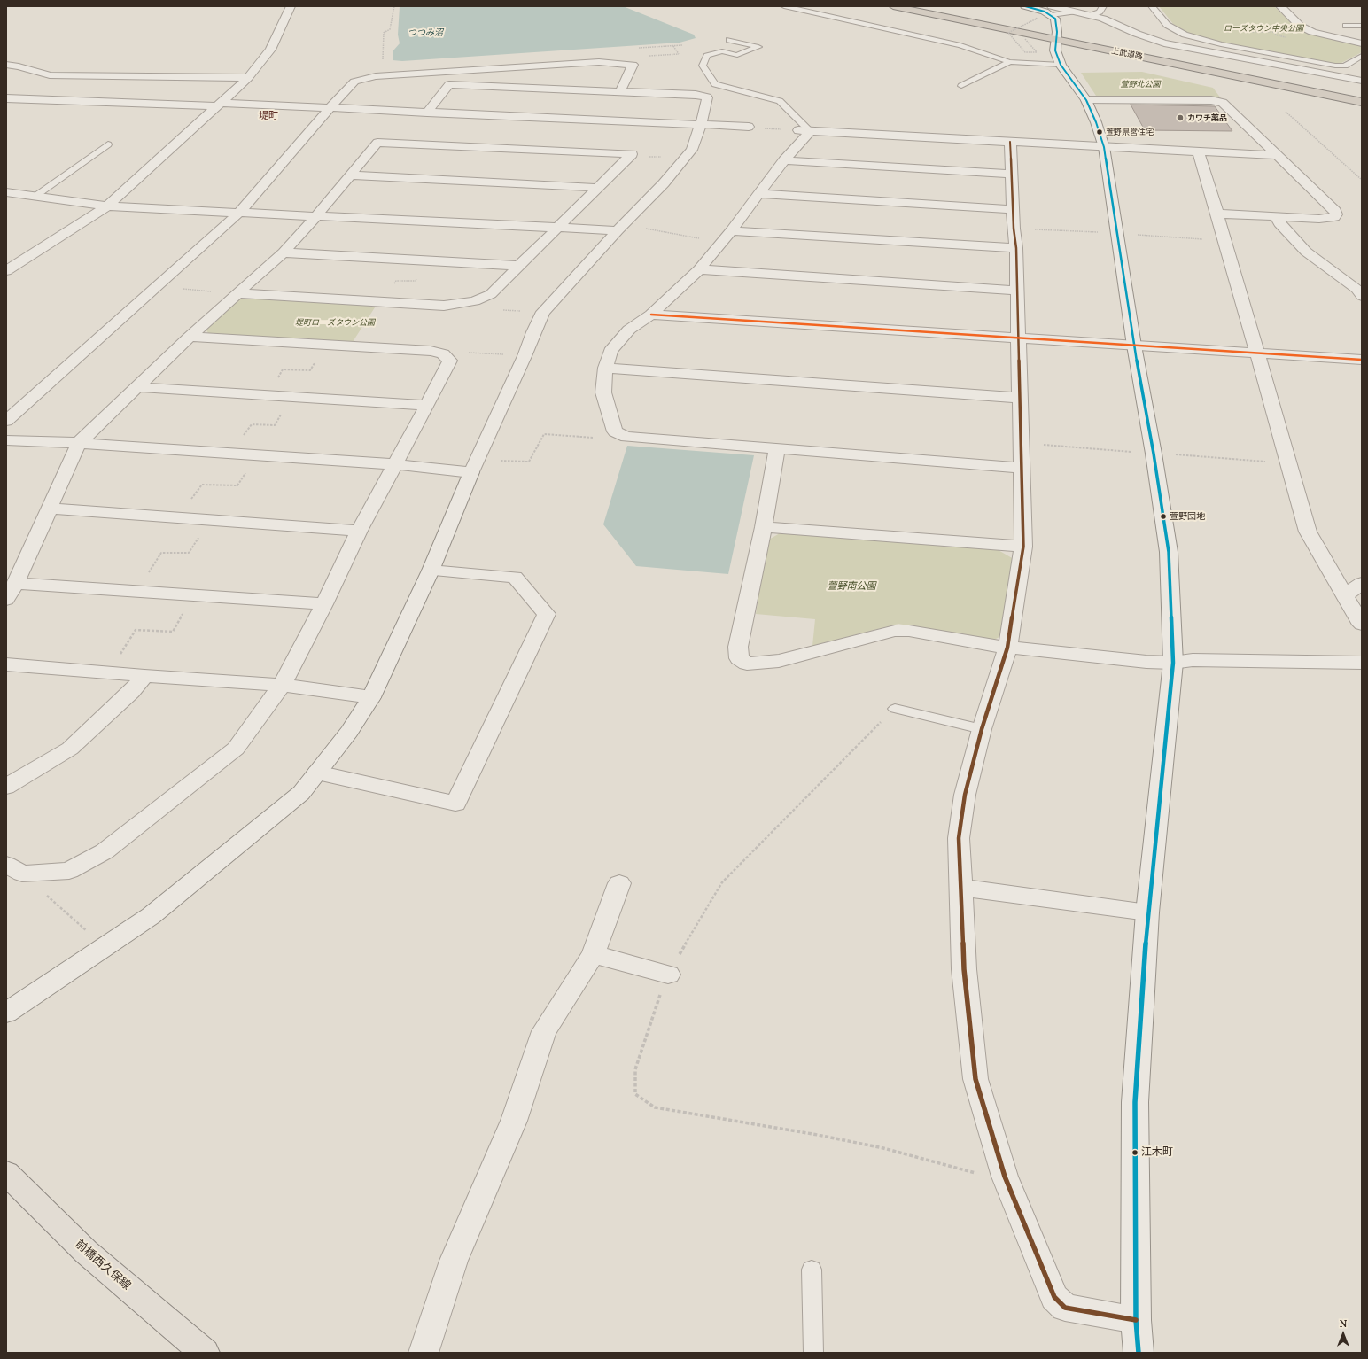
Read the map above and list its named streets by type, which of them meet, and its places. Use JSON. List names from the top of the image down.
{
  "streets": {
    "highway": ["上武道路"],
    "main road": ["前橋西久保線"]
  },
  "districts": ["堤町"],
  "water": ["つつみ沼"],
  "parks": [
    "ローズタウン中央公園",
    "萱野北公園",
    "堤町ローズタウン公園",
    "萱野南公園"
  ],
  "places": [
    "カワチ薬品",
    "萱野県営住宅",
    "萱野団地",
    "江木町"
  ],
  "north": "top"
}
